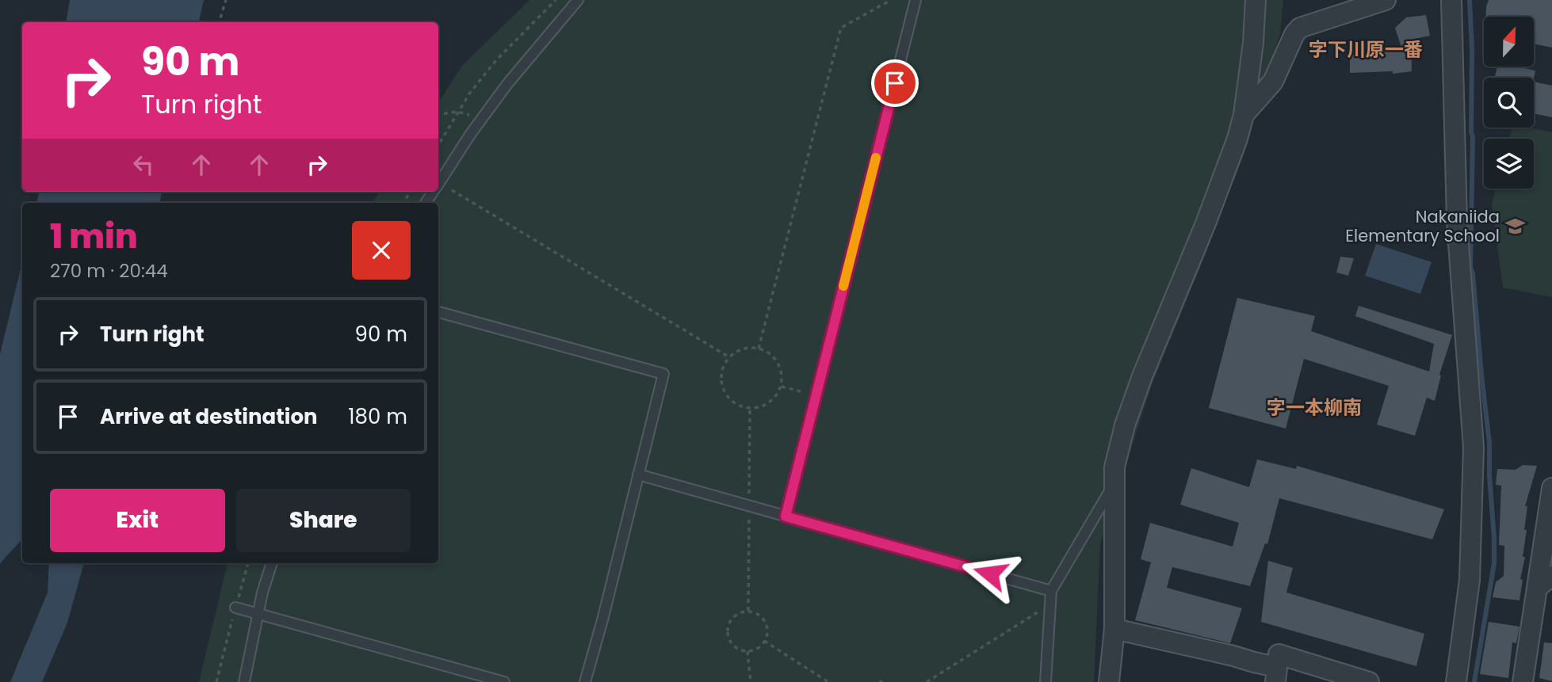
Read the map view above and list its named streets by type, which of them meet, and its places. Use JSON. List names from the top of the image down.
{
  "districts": ["字下川原一番", "字一本柳南"],
  "places": {
    "school or university": ["Nakaniida Elementary School"]
  },
  "north": "top",
  "page": {
    "turn": ["90 m", "Turn right"],
    "heading": ["1 min", "270 m · 20:44"],
    "list": [
      {
        "name": "Turn right",
        "value": "90 m"
      },
      {
        "name": "Arrive at destination",
        "value": "180 m"
      }
    ],
    "buttons": ["Exit", "Share"]
  }
}
